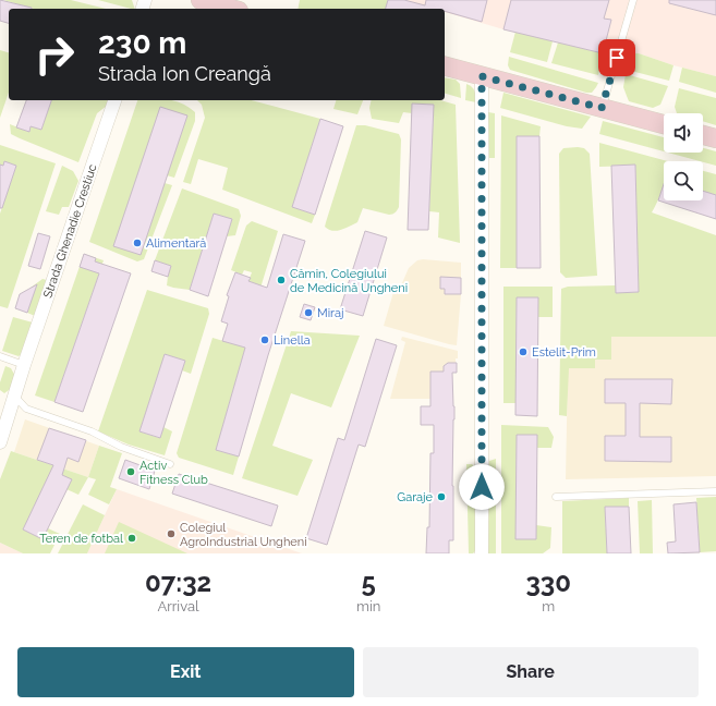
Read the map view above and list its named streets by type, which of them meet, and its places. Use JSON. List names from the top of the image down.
{
  "streets": {
    "street": ["Strada Ghenadie Crestiuc"]
  },
  "places": [
    "Alimentară",
    "Cămin, Colegiului de Medicină Ungheni",
    "Miraj",
    "Linella",
    "Estelit-Prim",
    "Activ Fitness Club",
    "Garaje",
    "Colegiul AgroIndustrial Ungheni",
    "Teren de fotbal"
  ],
  "page": {
    "turn": ["230 m", "Strada Ion Creangă"],
    "eta": [
      "07:32",
      "Arrival",
      "5",
      "min",
      "330",
      "m"
    ],
    "buttons": ["Exit", "Share"]
  }
}
